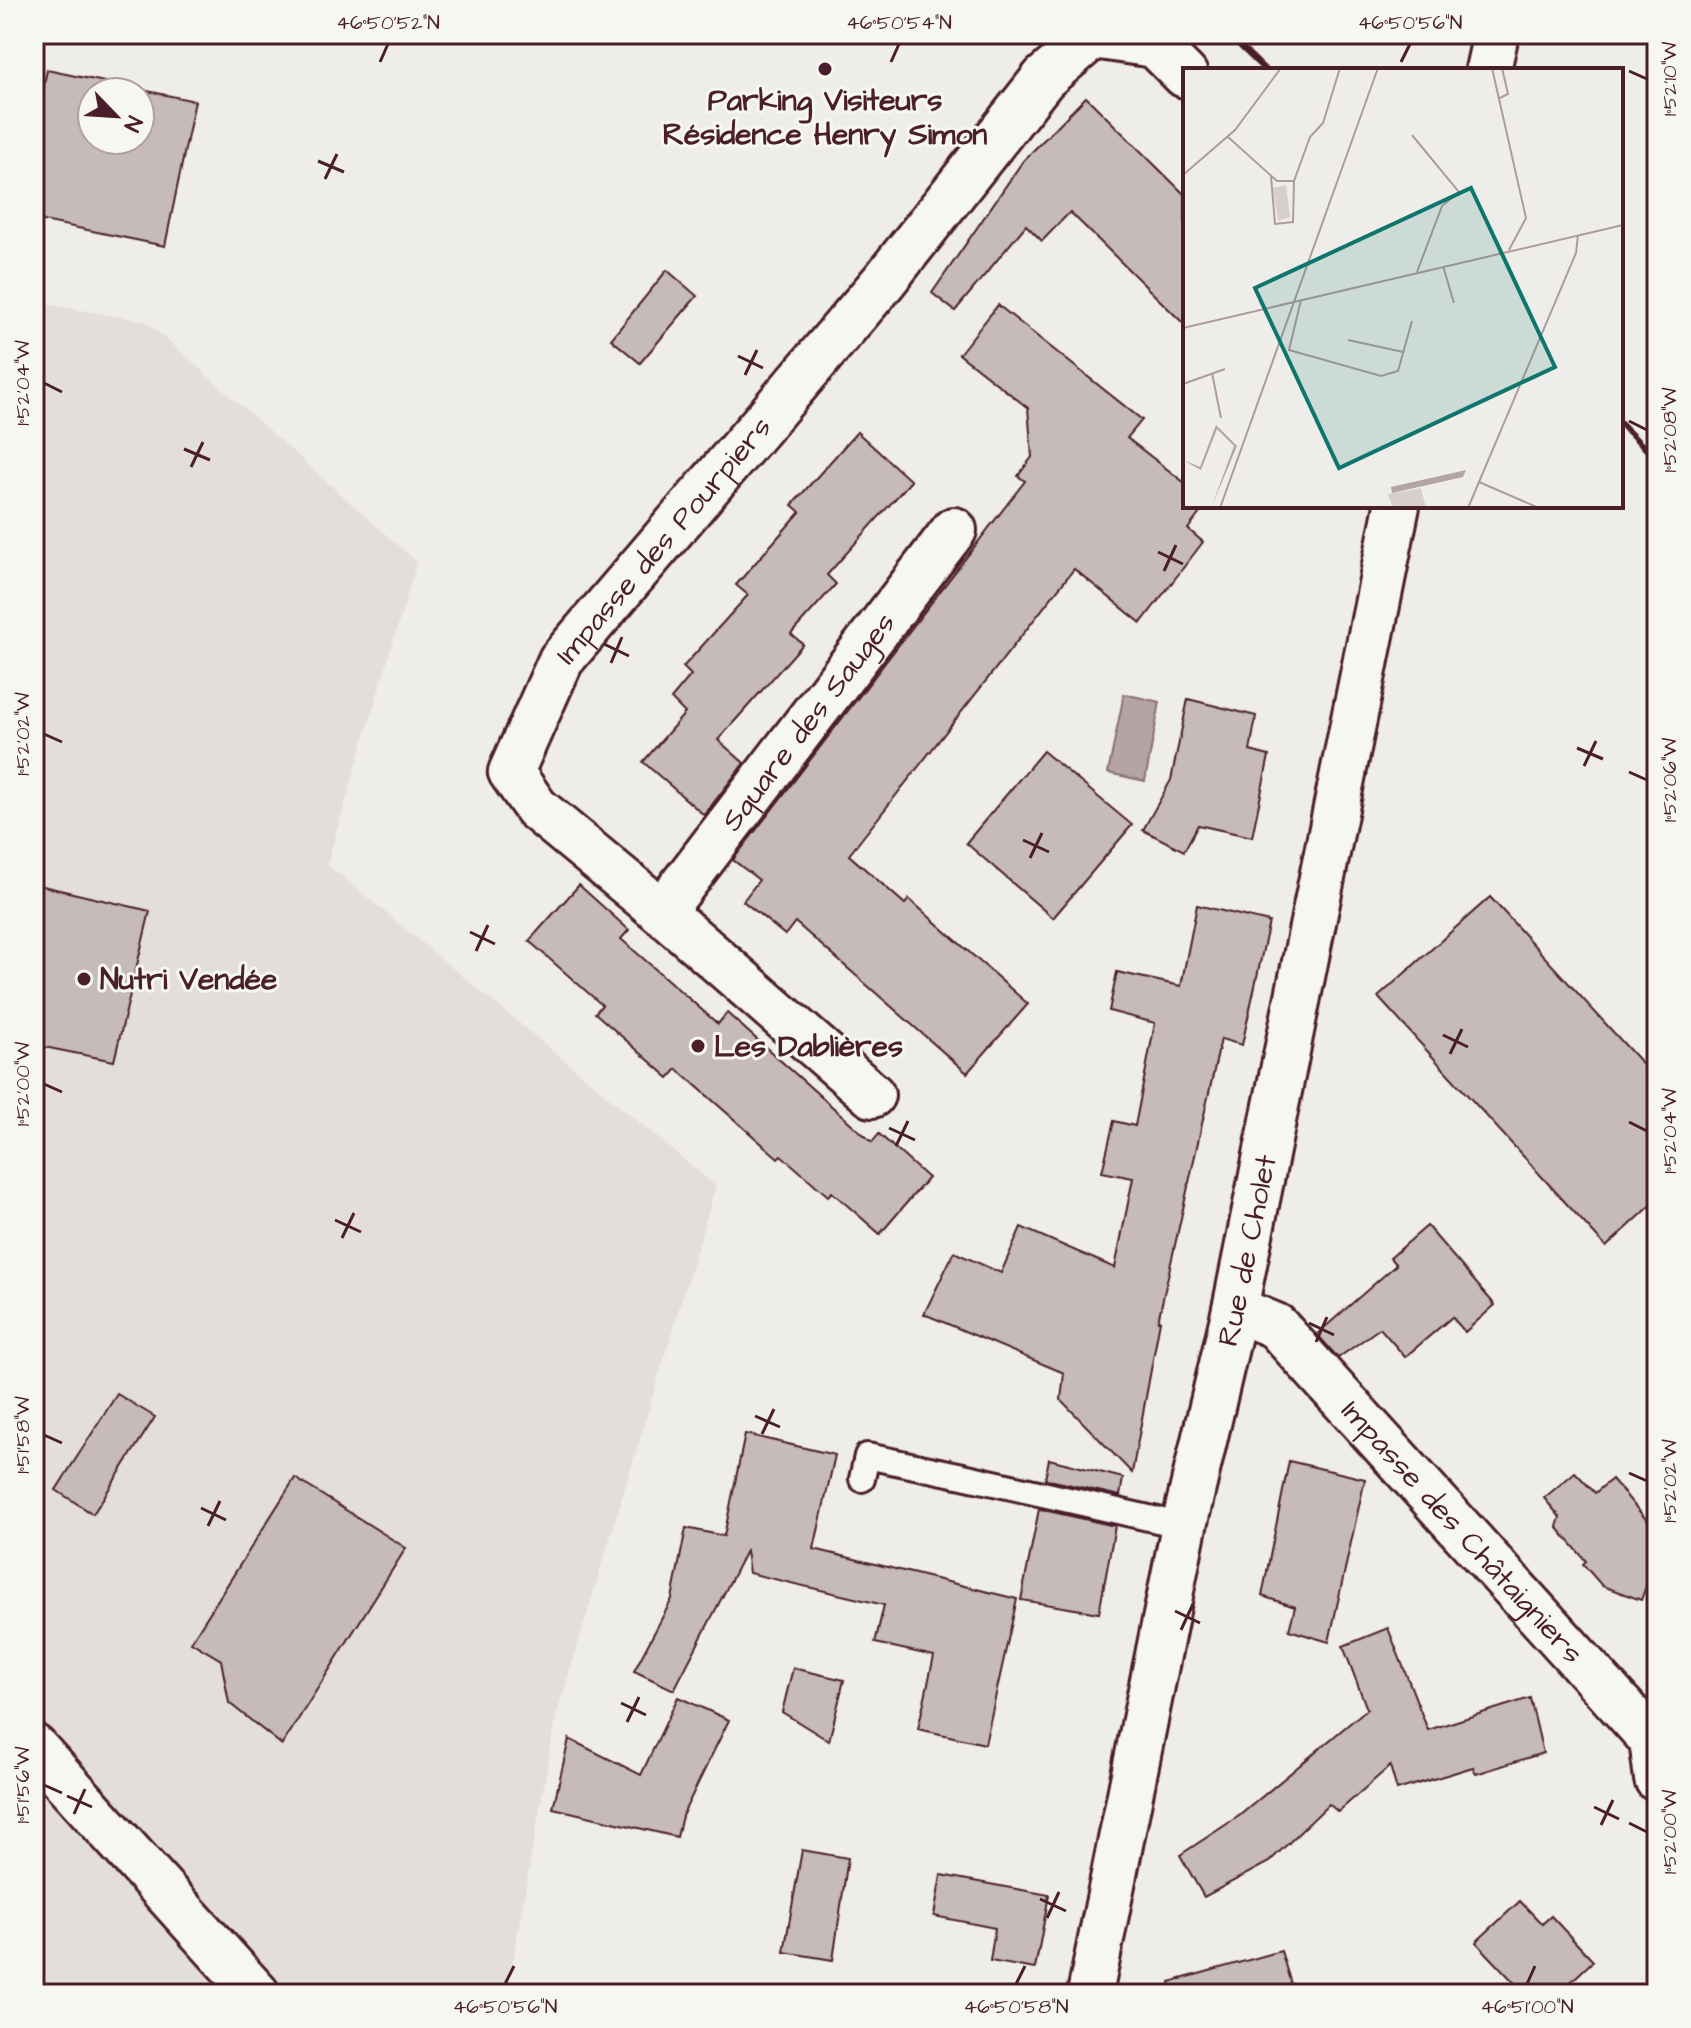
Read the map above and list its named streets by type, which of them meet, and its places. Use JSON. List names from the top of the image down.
{
  "streets": {
    "street": [
      "Impasse des Pourpiers",
      "Square des Sauges",
      "Rue de Cholet",
      "Impasse des Châtaigniers"
    ]
  },
  "crossings": [
    ["Impasse des Pourpiers", "Square des Sauges"],
    ["Rue de Cholet", "Impasse des Châtaigniers"]
  ],
  "places": ["Parking Visiteurs Résidence Henry Simon", "Nutri Vendée", "Les Dablières"],
  "north": "bottom right",
  "coordinates": [
    "46°50'52\"N",
    "46°50'54\"N",
    "46°50'56\"N",
    "1°52'10\"W",
    "1°52'04\"W",
    "1°52'08\"W",
    "1°52'02\"W",
    "1°52'06\"W",
    "1°52'00\"W",
    "1°51'58\"W",
    "1°51'56\"W",
    "46°50'58\"N",
    "46°51'00\"N"
  ]
}
